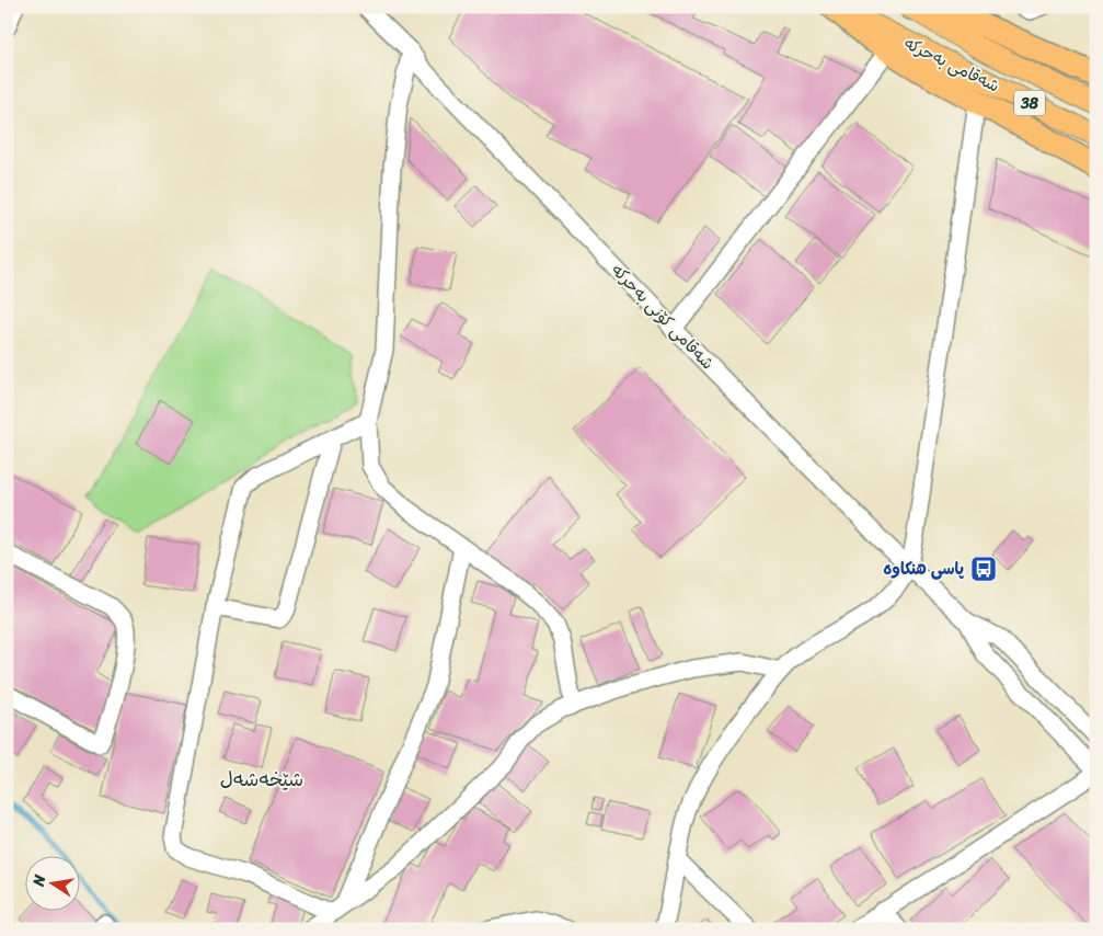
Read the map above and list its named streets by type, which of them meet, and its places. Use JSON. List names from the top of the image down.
{
  "streets": {
    "main road": ["شەقامی بەحرکە", "38"],
    "street": ["شەقامی کۆنی بەحرکە"]
  },
  "districts": ["شێخەشەل"],
  "places": {
    "bus stop": ["پاسی هنكاوه‌"]
  },
  "north": "left"
}
